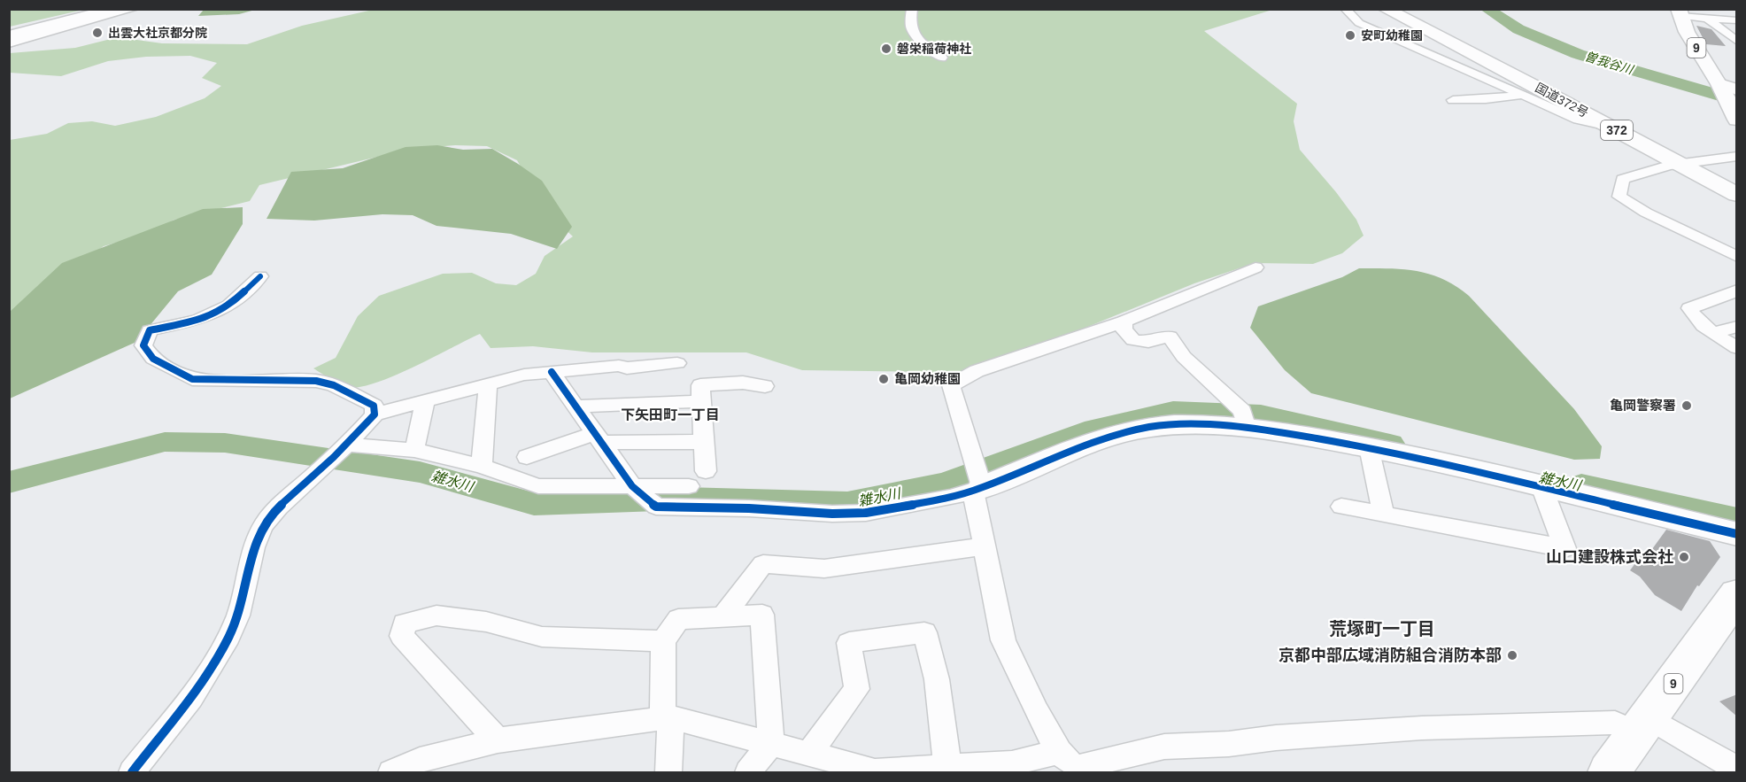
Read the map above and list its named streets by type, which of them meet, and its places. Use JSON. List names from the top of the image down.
{
  "streets": {
    "highway": ["9", "国道372号", "372"]
  },
  "districts": ["下矢田町一丁目", "荒塚町一丁目"],
  "water": ["曽我谷川", "雑水川"],
  "places": [
    "出雲大社京都分院",
    "安町幼稚園",
    "磐栄稲荷神社",
    "亀岡幼稚園",
    "亀岡警察署",
    "山口建設株式会社",
    "京都中部広域消防組合消防本部"
  ]
}
